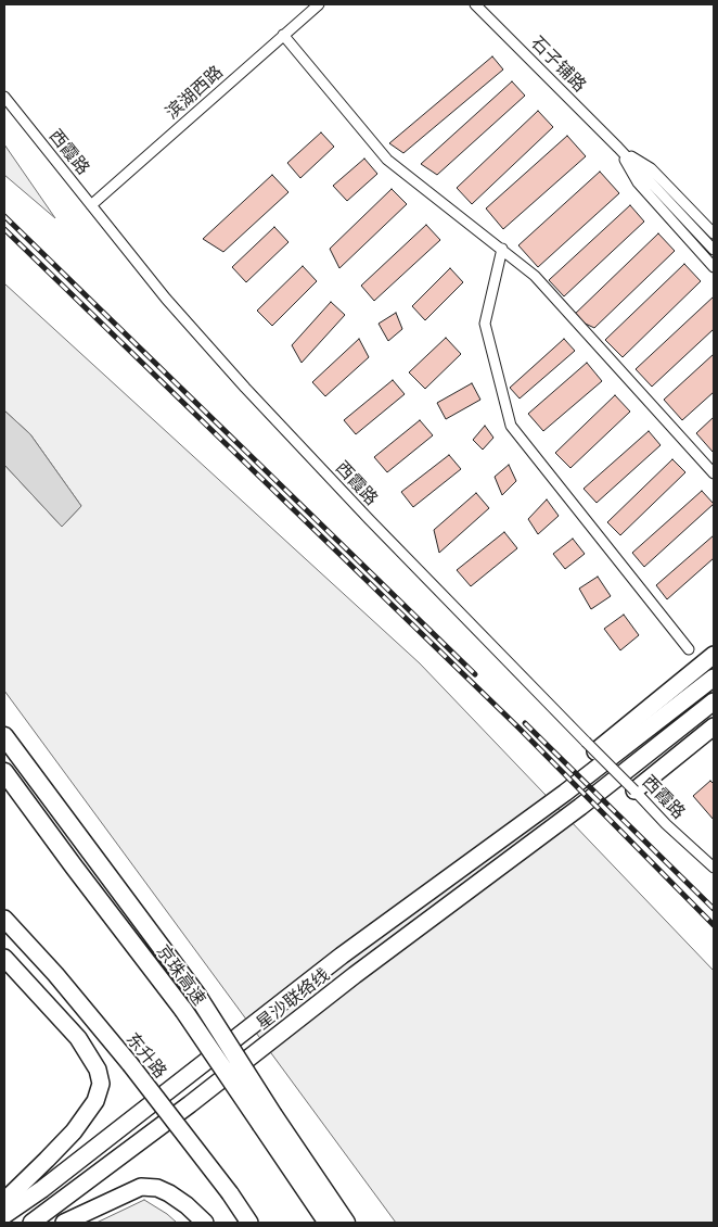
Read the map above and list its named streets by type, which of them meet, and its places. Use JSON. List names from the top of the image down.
{
  "streets": {
    "highway": ["京珠高速"],
    "main road": ["星沙联络线", "东升路"],
    "street": ["石子铺路", "滨湖西路", "西霞路"]
  },
  "crossings": [
    ["滨湖西路", "西霞路"]
  ]
}
